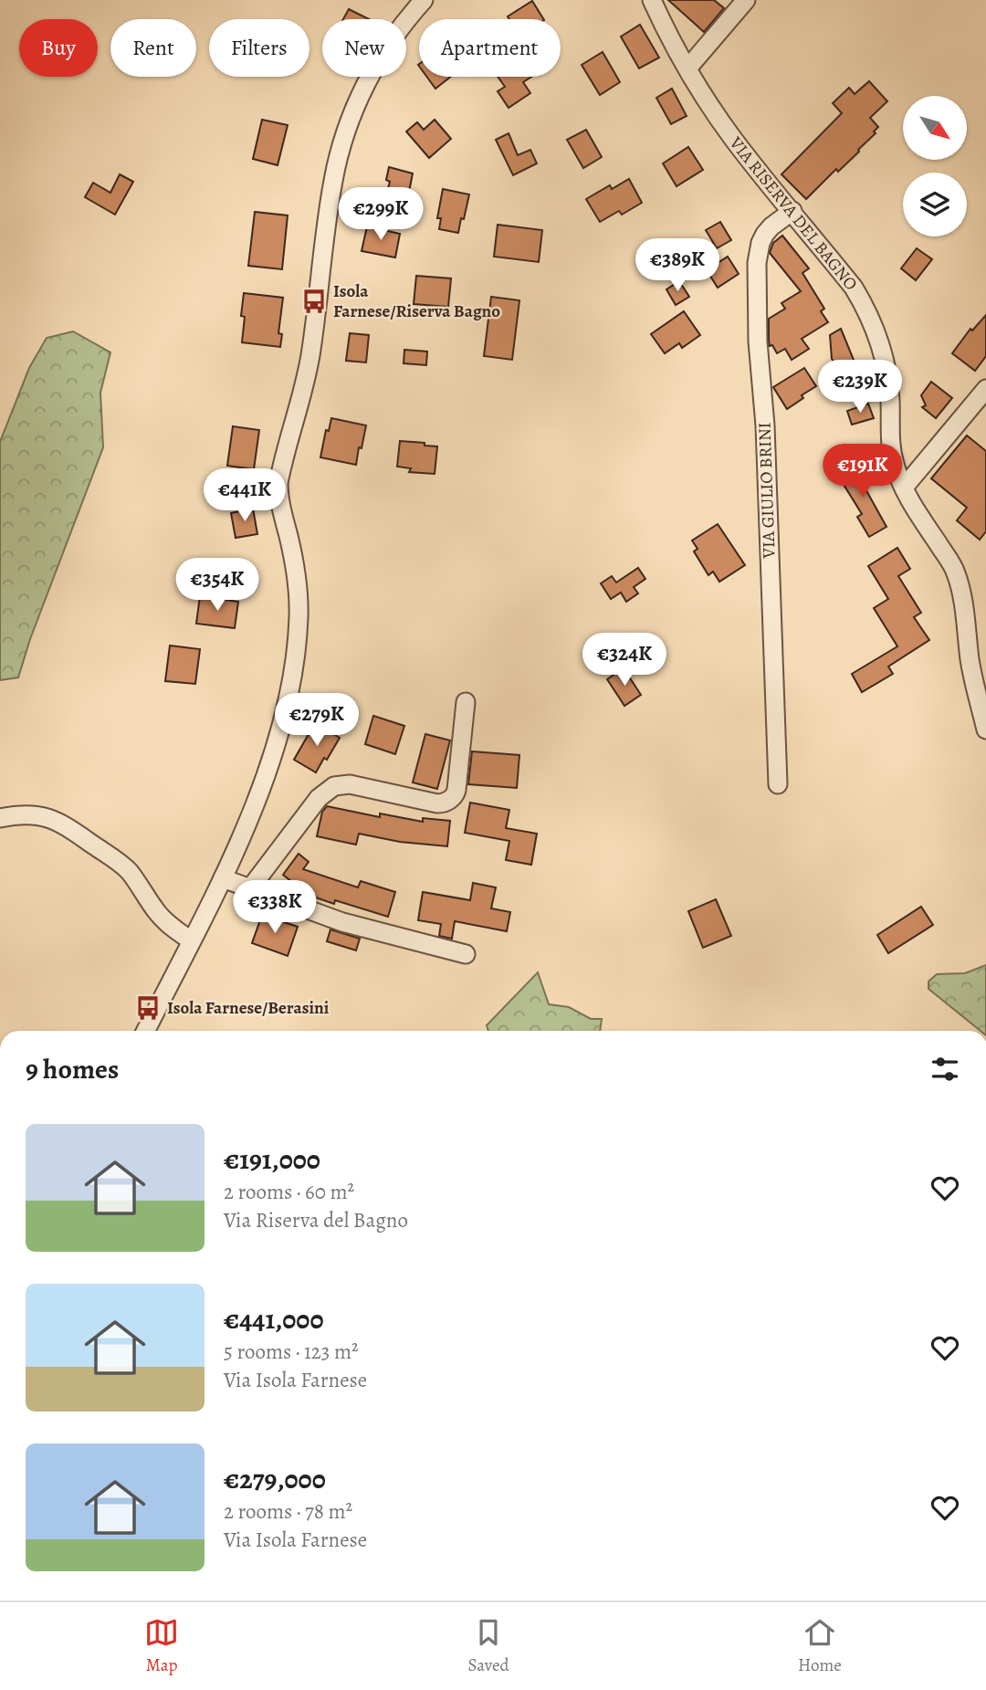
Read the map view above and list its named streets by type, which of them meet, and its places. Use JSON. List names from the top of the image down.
{
  "streets": {
    "street": ["VIA RISERVA DEL BAGNO", "VIA GIULIO BRINI"]
  },
  "crossings": [
    ["VIA RISERVA DEL BAGNO", "VIA GIULIO BRINI"]
  ],
  "places": {
    "bus stop": ["Isola Farnese/Riserva Bagno", "Isola Farnese/Berasini"]
  },
  "north": "bottom right",
  "page": {
    "chip": [
      "Buy",
      "Rent",
      "Filters",
      "New",
      "Apartment"
    ],
    "price": [
      "€299K",
      "€389K",
      "€239K",
      "€191K",
      "€441K",
      "€354K",
      "€324K",
      "€279K",
      "€338K"
    ],
    "heading": "9 homes",
    "list": [
      {
        "name": "€191,000",
        "note": "2 rooms · 60 m² · Via Riserva del Bagno"
      },
      {
        "name": "€441,000",
        "note": "5 rooms · 123 m² · Via Isola Farnese"
      },
      {
        "name": "€279,000",
        "note": "2 rooms · 78 m² · Via Isola Farnese"
      }
    ],
    "tabs": ["Map", "Saved", "Home"]
  }
}
